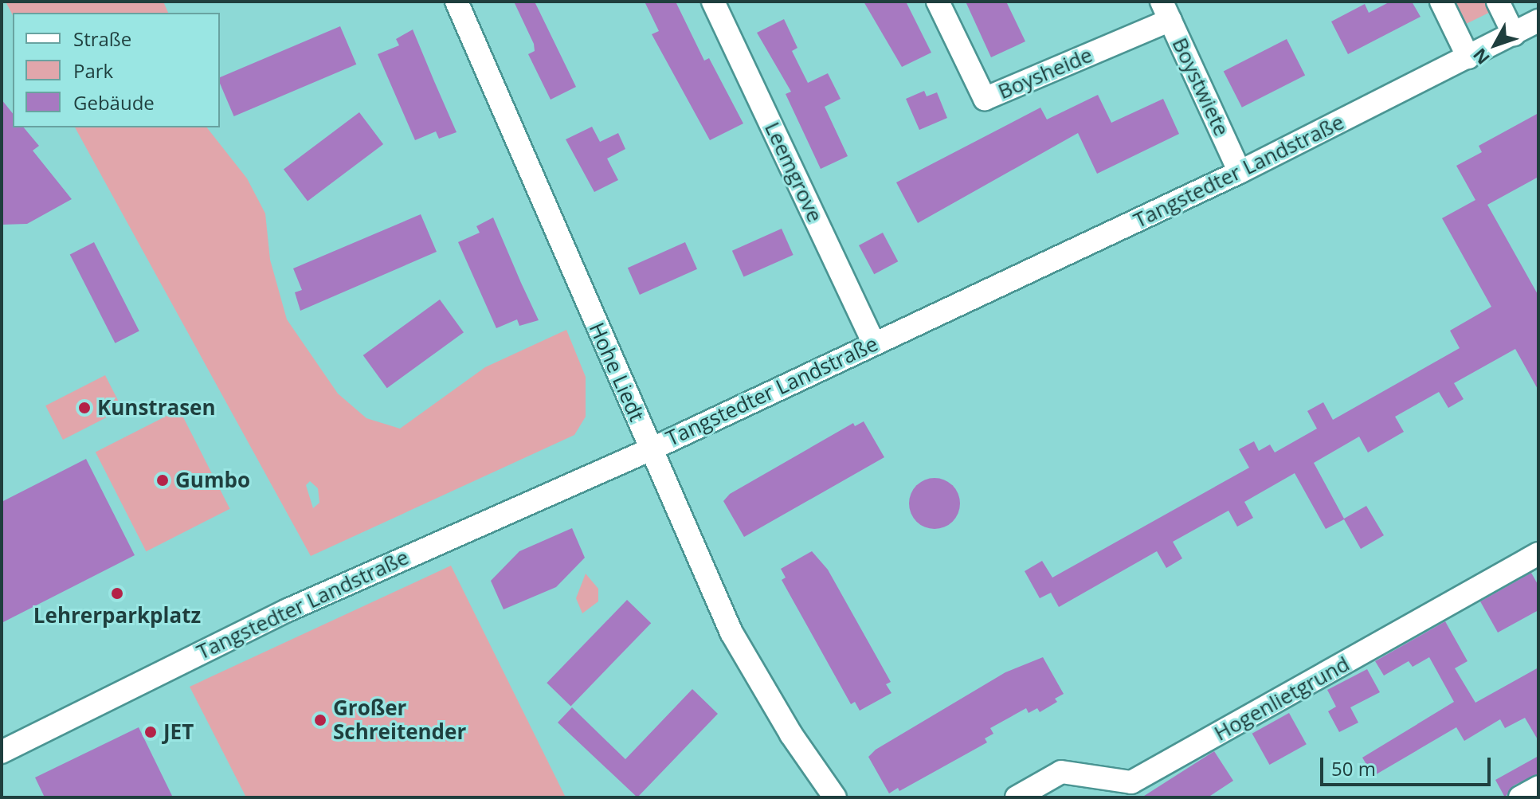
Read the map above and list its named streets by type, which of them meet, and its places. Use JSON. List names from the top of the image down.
{
  "streets": {
    "street": [
      "Boysheide",
      "Boystwiete",
      "Tangstedter Landstraße",
      "Leemgrove",
      "Hohe Liedt",
      "Hogenlietgrund"
    ]
  },
  "crossings": [
    ["Boysheide", "Boystwiete"],
    ["Boystwiete", "Tangstedter Landstraße"],
    ["Tangstedter Landstraße", "Leemgrove"],
    ["Tangstedter Landstraße", "Hohe Liedt"]
  ],
  "places": [
    "Kunstrasen",
    "Gumbo",
    "Lehrerparkplatz",
    "Großer Schreitender",
    "JET"
  ],
  "legend": ["Straße", "Park", "Gebäude"],
  "scale_bar": "50 m",
  "north": "bottom left"
}
